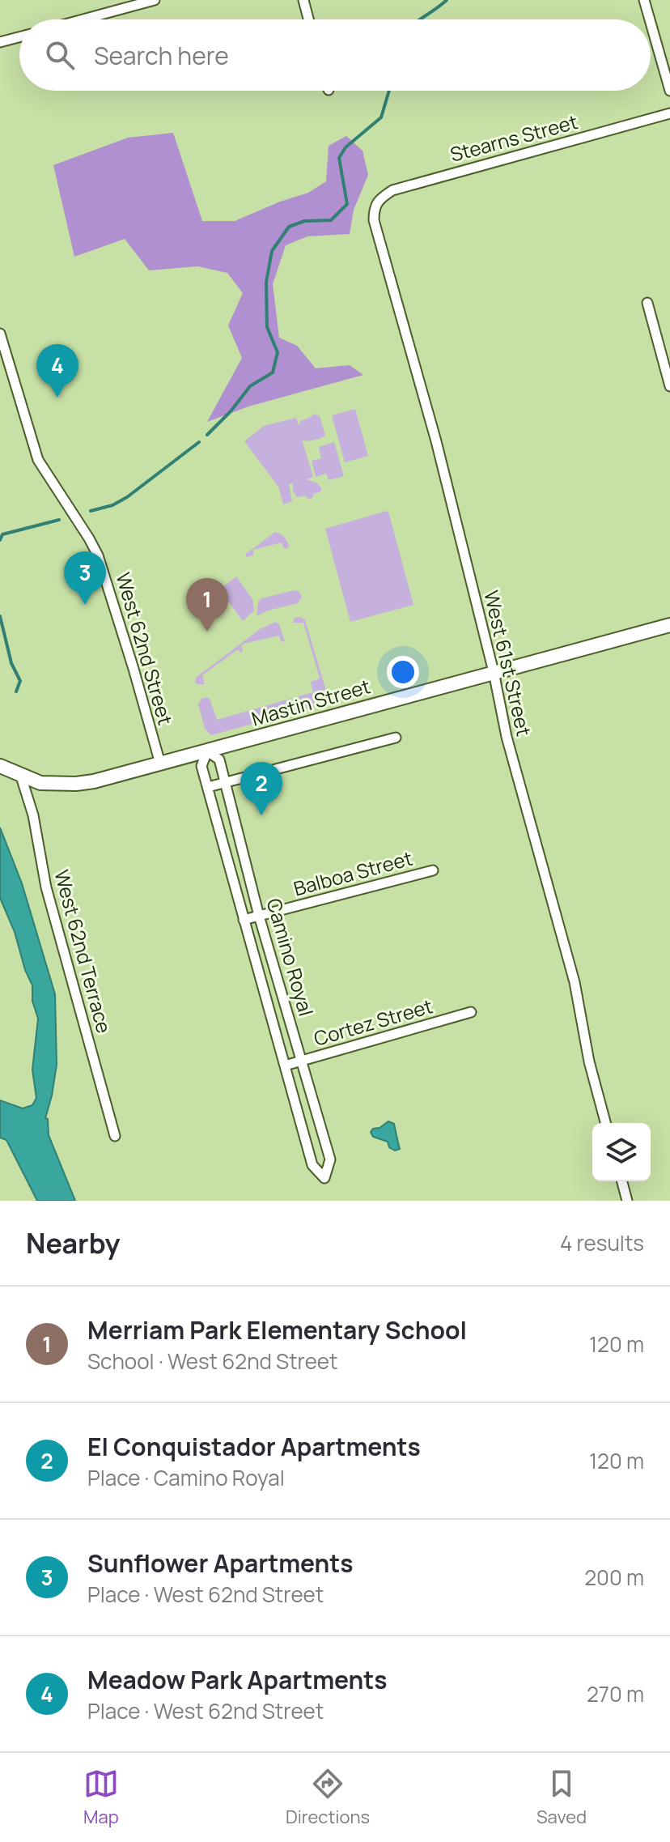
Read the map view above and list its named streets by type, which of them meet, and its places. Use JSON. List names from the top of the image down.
{
  "streets": {
    "street": [
      "Stearns Street",
      "West 62nd Street",
      "West 61st Street",
      "Mastin Street",
      "Balboa Street",
      "West 62nd Terrace",
      "Camino Royal",
      "Cortez Street"
    ]
  },
  "crossings": [
    ["Stearns Street", "West 61st Street"],
    ["West 62nd Street", "Mastin Street"],
    ["West 61st Street", "Mastin Street"],
    ["Mastin Street", "West 62nd Terrace"],
    ["Mastin Street", "Camino Royal"],
    ["Balboa Street", "Camino Royal"],
    ["Camino Royal", "Cortez Street"]
  ],
  "page": {
    "search": "Search here",
    "pins": [
      "4",
      "3",
      "1",
      "2"
    ],
    "heading": ["Nearby", "4 results"],
    "list": [
      {
        "mark": "1",
        "name": "Merriam Park Elementary School",
        "note": "School · West 62nd Street",
        "value": "120 m"
      },
      {
        "mark": "2",
        "name": "El Conquistador Apartments",
        "note": "Place · Camino Royal",
        "value": "120 m"
      },
      {
        "mark": "3",
        "name": "Sunflower Apartments",
        "note": "Place · West 62nd Street",
        "value": "200 m"
      },
      {
        "mark": "4",
        "name": "Meadow Park Apartments",
        "note": "Place · West 62nd Street",
        "value": "270 m"
      }
    ],
    "nav": ["Map", "Directions", "Saved"]
  }
}
